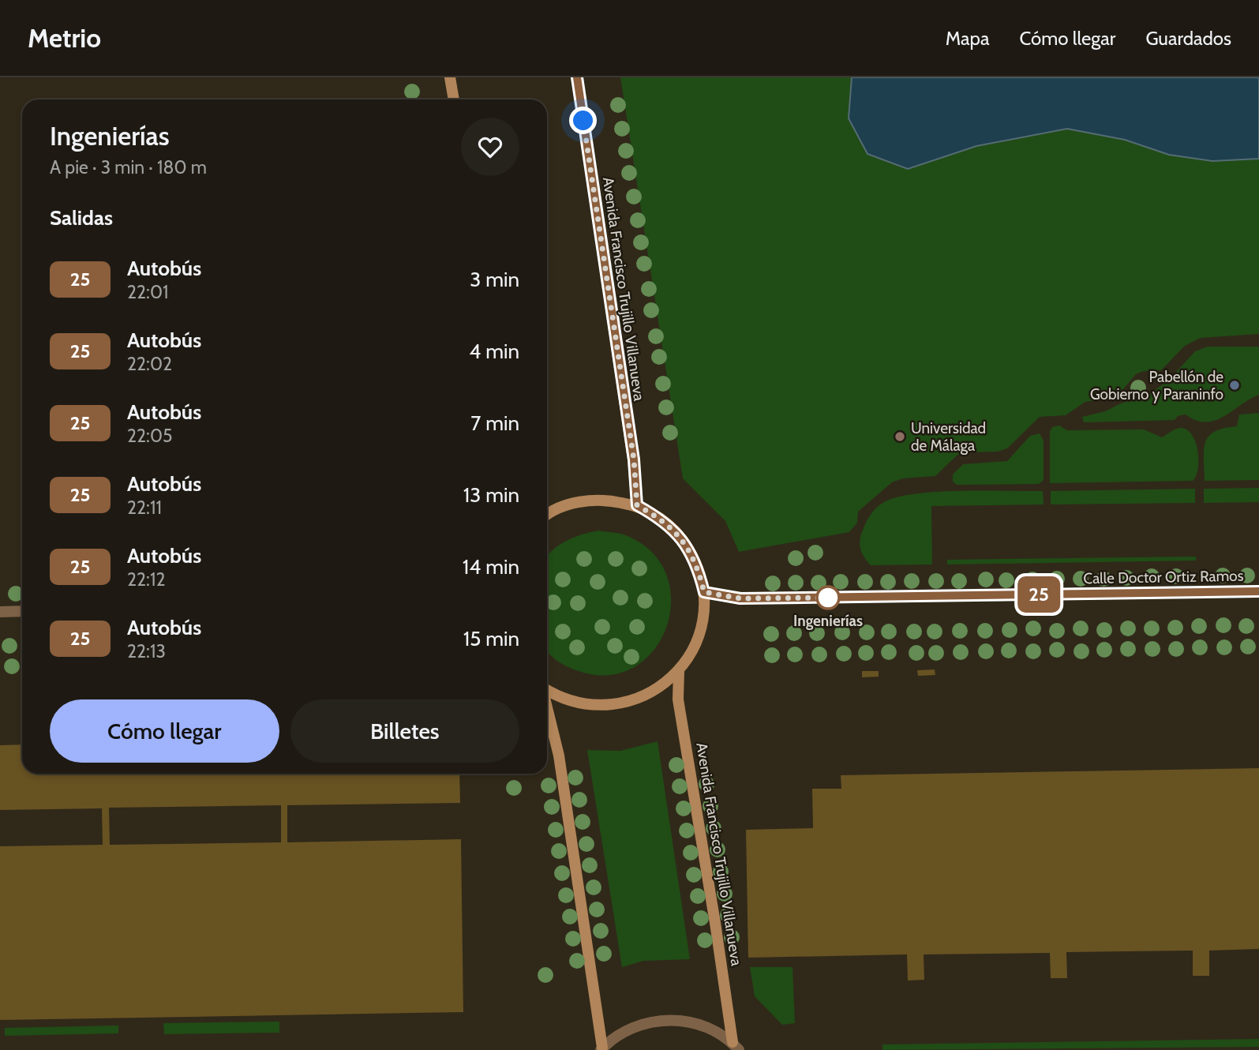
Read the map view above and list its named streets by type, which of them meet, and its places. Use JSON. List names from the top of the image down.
{
  "streets": {
    "street": ["Avenida Francisco Trujillo Villanueva", "Calle Doctor Ortiz Ramos"]
  },
  "places": ["Pabellón de Gobierno y Paraninfo", "Universidad de Málaga", "Ingenierías"],
  "lines": ["bus line 25"],
  "page": {
    "header": "Metrio",
    "nav": ["Mapa", "Cómo llegar", "Guardados"],
    "on_map": "25",
    "heading": [
      ["Ingenierías", "A pie · 3 min · 180 m"],
      "Salidas"
    ],
    "list": [
      {
        "mark": "25",
        "name": "Autobús",
        "note": "22:01",
        "value": "3 min"
      },
      {
        "mark": "25",
        "name": "Autobús",
        "note": "22:02",
        "value": "4 min"
      },
      {
        "mark": "25",
        "name": "Autobús",
        "note": "22:05",
        "value": "7 min"
      },
      {
        "mark": "25",
        "name": "Autobús",
        "note": "22:11",
        "value": "13 min"
      },
      {
        "mark": "25",
        "name": "Autobús",
        "note": "22:12",
        "value": "14 min"
      },
      {
        "mark": "25",
        "name": "Autobús",
        "note": "22:13",
        "value": "15 min"
      }
    ],
    "buttons": ["Cómo llegar", "Billetes"]
  }
}
